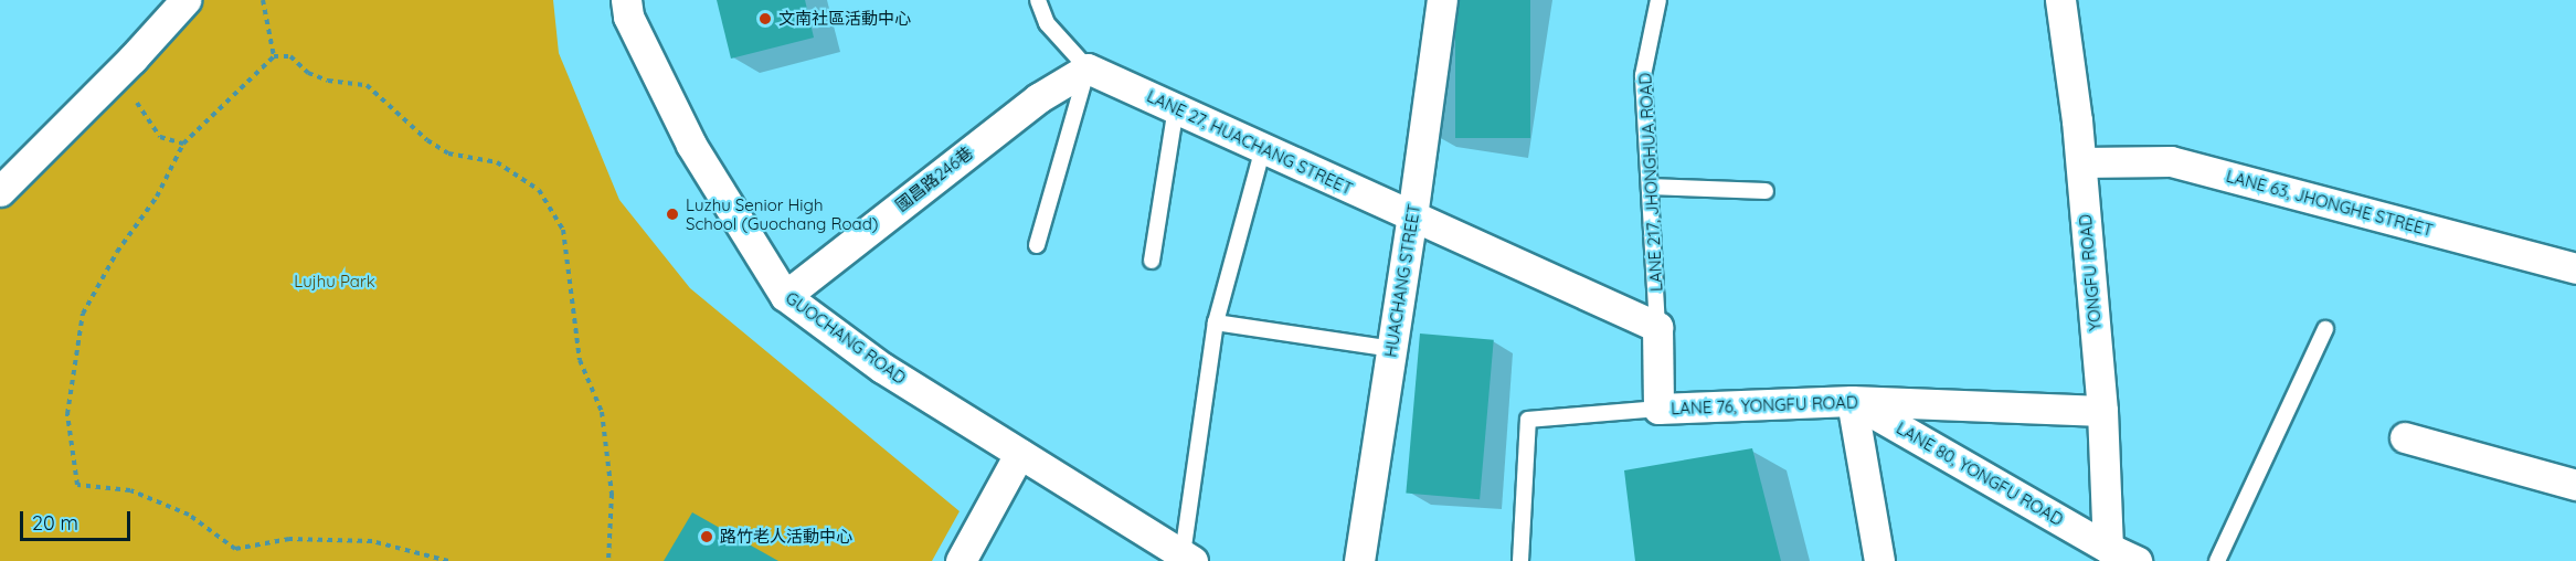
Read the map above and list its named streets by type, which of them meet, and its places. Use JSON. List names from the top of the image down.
{
  "streets": {
    "street": [
      "LANE 27, HUACHANG STREET",
      "國昌路246巷",
      "LANE 63, JHONGHE STREET",
      "YONGFU ROAD",
      "HUACHANG STREET",
      "GUOCHANG ROAD",
      "LANE 76, YONGFU ROAD",
      "LANE 80, YONGFU ROAD"
    ],
    "lane": ["LANE 217, JHONGHUA ROAD"]
  },
  "crossings": [
    ["LANE 27, HUACHANG STREET", "國昌路246巷"],
    ["LANE 27, HUACHANG STREET", "HUACHANG STREET"],
    ["國昌路246巷", "GUOCHANG ROAD"],
    ["LANE 217, JHONGHUA ROAD", "LANE 76, YONGFU ROAD"],
    ["LANE 63, JHONGHE STREET", "YONGFU ROAD"],
    ["YONGFU ROAD", "LANE 76, YONGFU ROAD"],
    ["YONGFU ROAD", "LANE 80, YONGFU ROAD"],
    ["LANE 76, YONGFU ROAD", "LANE 80, YONGFU ROAD"]
  ],
  "parks": ["Lujhu Park"],
  "places": ["文南社區活動中心", "Luzhu Senior High School (Guochang Road)", "路竹老人活動中心"],
  "scale_bar": "20 m"
}
